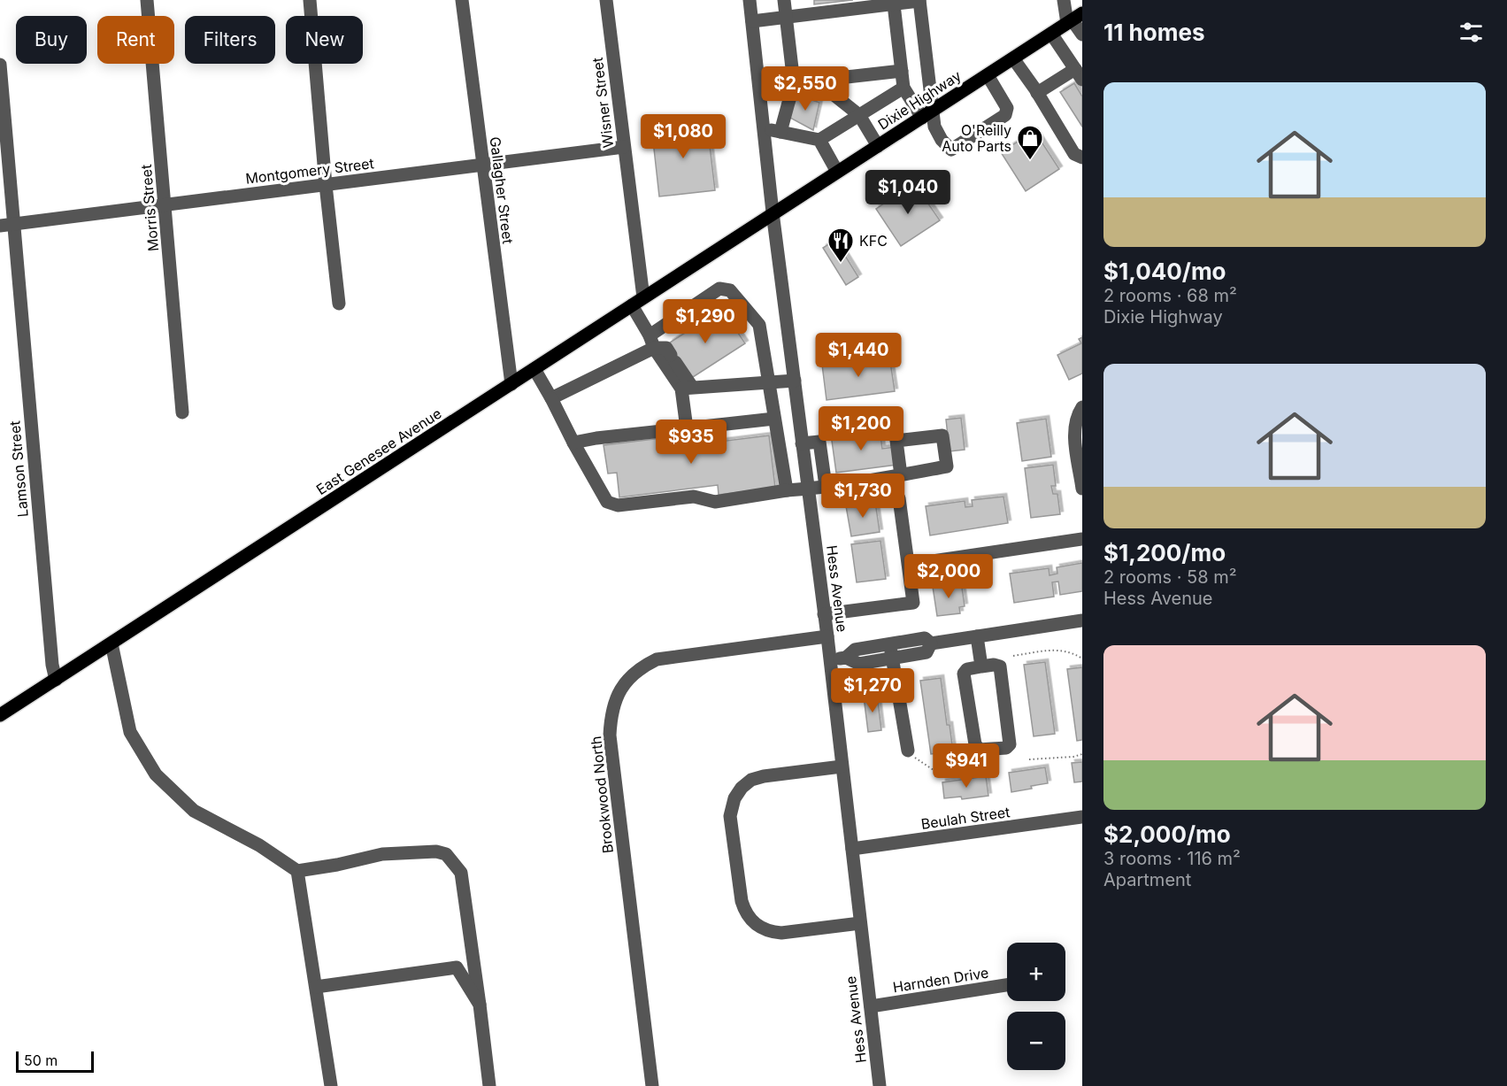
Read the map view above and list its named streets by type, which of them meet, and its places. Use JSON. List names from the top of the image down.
{
  "streets": {
    "main road": ["Dixie Highway", "East Genesee Avenue"],
    "street": [
      "Wisner Street",
      "Montgomery Street",
      "Gallagher Street",
      "Morris Street",
      "Lamson Street",
      "Hess Avenue",
      "Brookwood North",
      "Beulah Street",
      "Harnden Drive"
    ]
  },
  "crossings": [
    ["Dixie Highway", "East Genesee Avenue"],
    ["Dixie Highway", "Hess Avenue"],
    ["Wisner Street", "Montgomery Street"],
    ["Wisner Street", "East Genesee Avenue"],
    ["Montgomery Street", "Gallagher Street"],
    ["Montgomery Street", "Morris Street"],
    ["Montgomery Street", "Lamson Street"],
    ["Gallagher Street", "East Genesee Avenue"],
    ["East Genesee Avenue", "Lamson Street"],
    ["East Genesee Avenue", "Hess Avenue"],
    ["Hess Avenue", "Brookwood North"],
    ["Hess Avenue", "Beulah Street"],
    ["Hess Avenue", "Harnden Drive"]
  ],
  "places": {
    "shop": ["O'Reilly Auto Parts"],
    "restaurant": ["KFC"]
  },
  "scale_bar": "50 m",
  "page": {
    "heading": "11 homes",
    "chip": [
      "Buy",
      "Rent",
      "Filters",
      "New"
    ],
    "list": [
      {
        "name": "$1,040/mo",
        "note": "2 rooms · 68 m² · Dixie Highway"
      },
      {
        "name": "$1,200/mo",
        "note": "2 rooms · 58 m² · Hess Avenue"
      },
      {
        "name": "$2,000/mo",
        "note": "3 rooms · 116 m² · Apartment"
      }
    ],
    "price": [
      "$2,550",
      "$1,080",
      "$1,040",
      "$1,290",
      "$1,440",
      "$1,200",
      "$935",
      "$1,730",
      "$2,000",
      "$1,270",
      "$941"
    ],
    "map_buttons": ["+", "−"],
    "scale": "50 m"
  }
}
